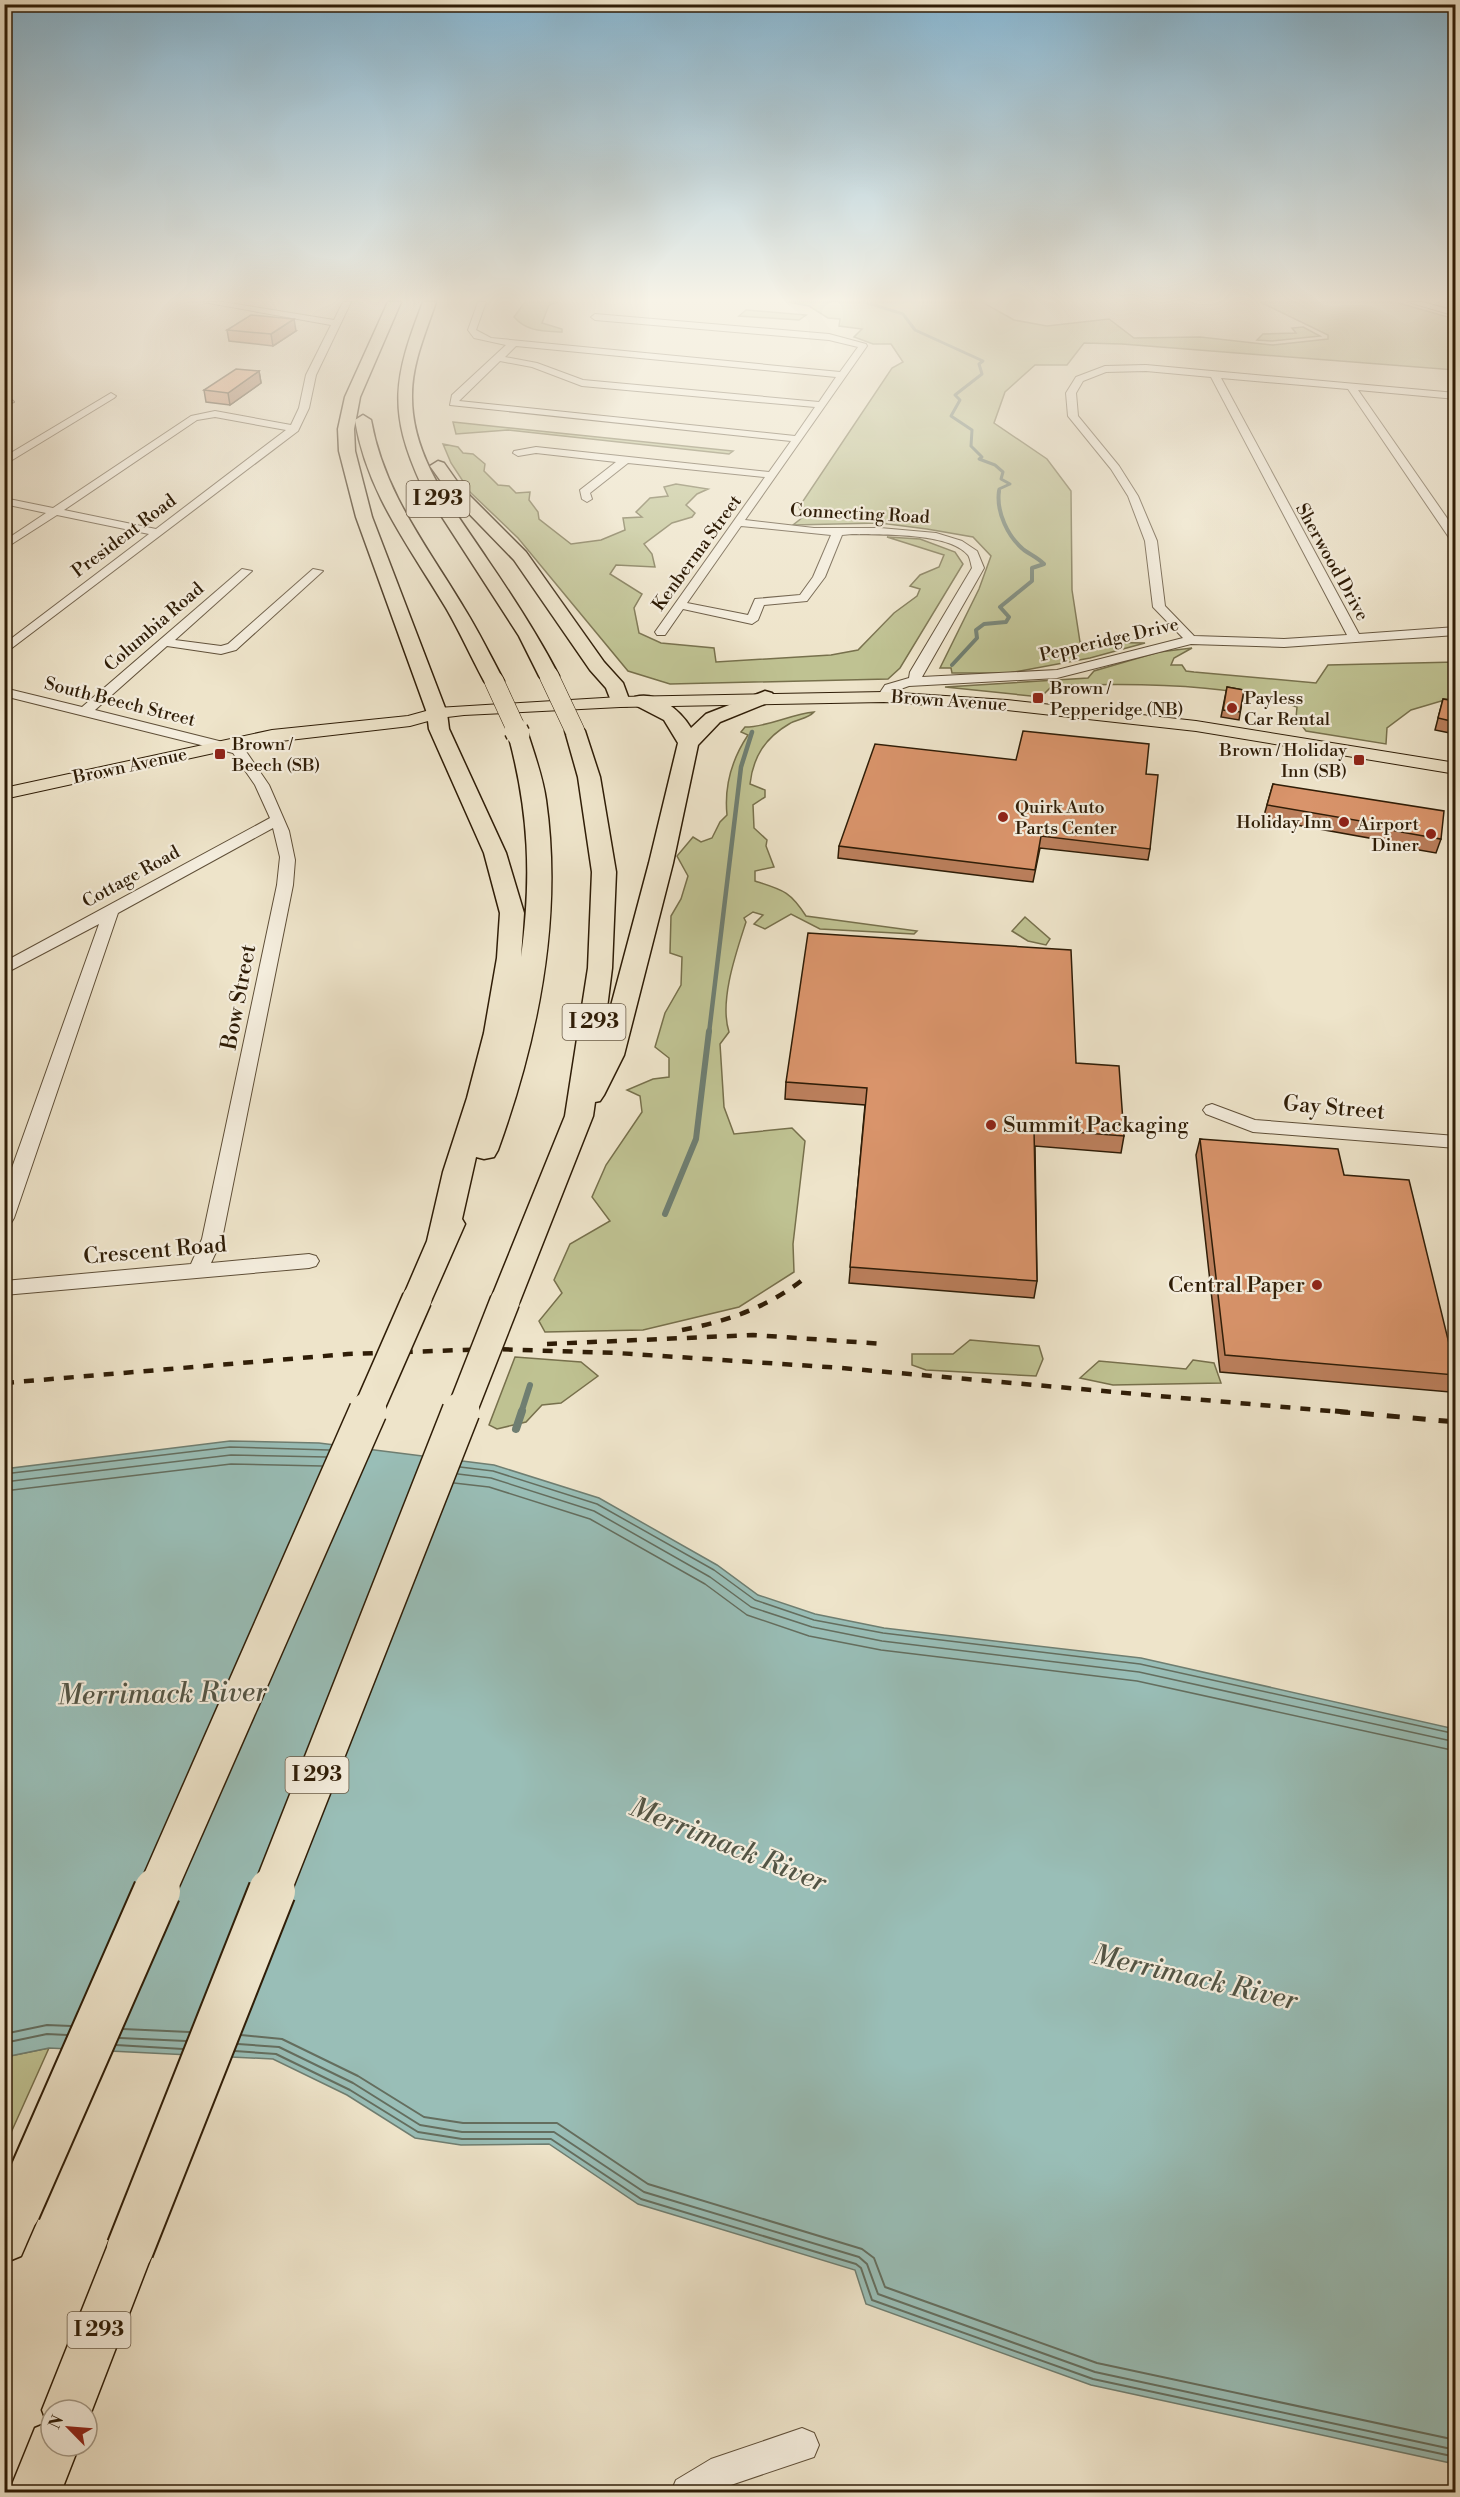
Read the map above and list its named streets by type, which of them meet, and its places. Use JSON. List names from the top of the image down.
{
  "streets": {
    "highway": ["I 293"],
    "main road": ["Brown Avenue"],
    "street": [
      "Connecting Road",
      "President Road",
      "Kenberma Street",
      "Sherwood Drive",
      "Columbia Road",
      "Pepperidge Drive",
      "South Beech Street",
      "Cottage Road",
      "Bow Street",
      "Gay Street",
      "Crescent Road"
    ]
  },
  "crossings": [
    ["Connecting Road", "Kenberma Street"],
    ["Connecting Road", "Pepperidge Drive"],
    ["Sherwood Drive", "Pepperidge Drive"],
    ["Columbia Road", "South Beech Street"],
    ["Pepperidge Drive", "Brown Avenue"],
    ["Brown Avenue", "South Beech Street"],
    ["Brown Avenue", "Bow Street"],
    ["South Beech Street", "Bow Street"],
    ["Cottage Road", "Bow Street"],
    ["Bow Street", "Crescent Road"]
  ],
  "water": ["Merrimack River"],
  "places": {
    "transit": ["Brown / Pepperidge (NB)", "Brown / Beech (SB)", "Brown / Holiday Inn (SB)"],
    "other": [
      "Payless Car Rental",
      "Quirk Auto Parts Center",
      "Holiday Inn",
      "Airport Diner",
      "Summit Packaging",
      "Central Paper"
    ]
  },
  "north": "top left"
}
